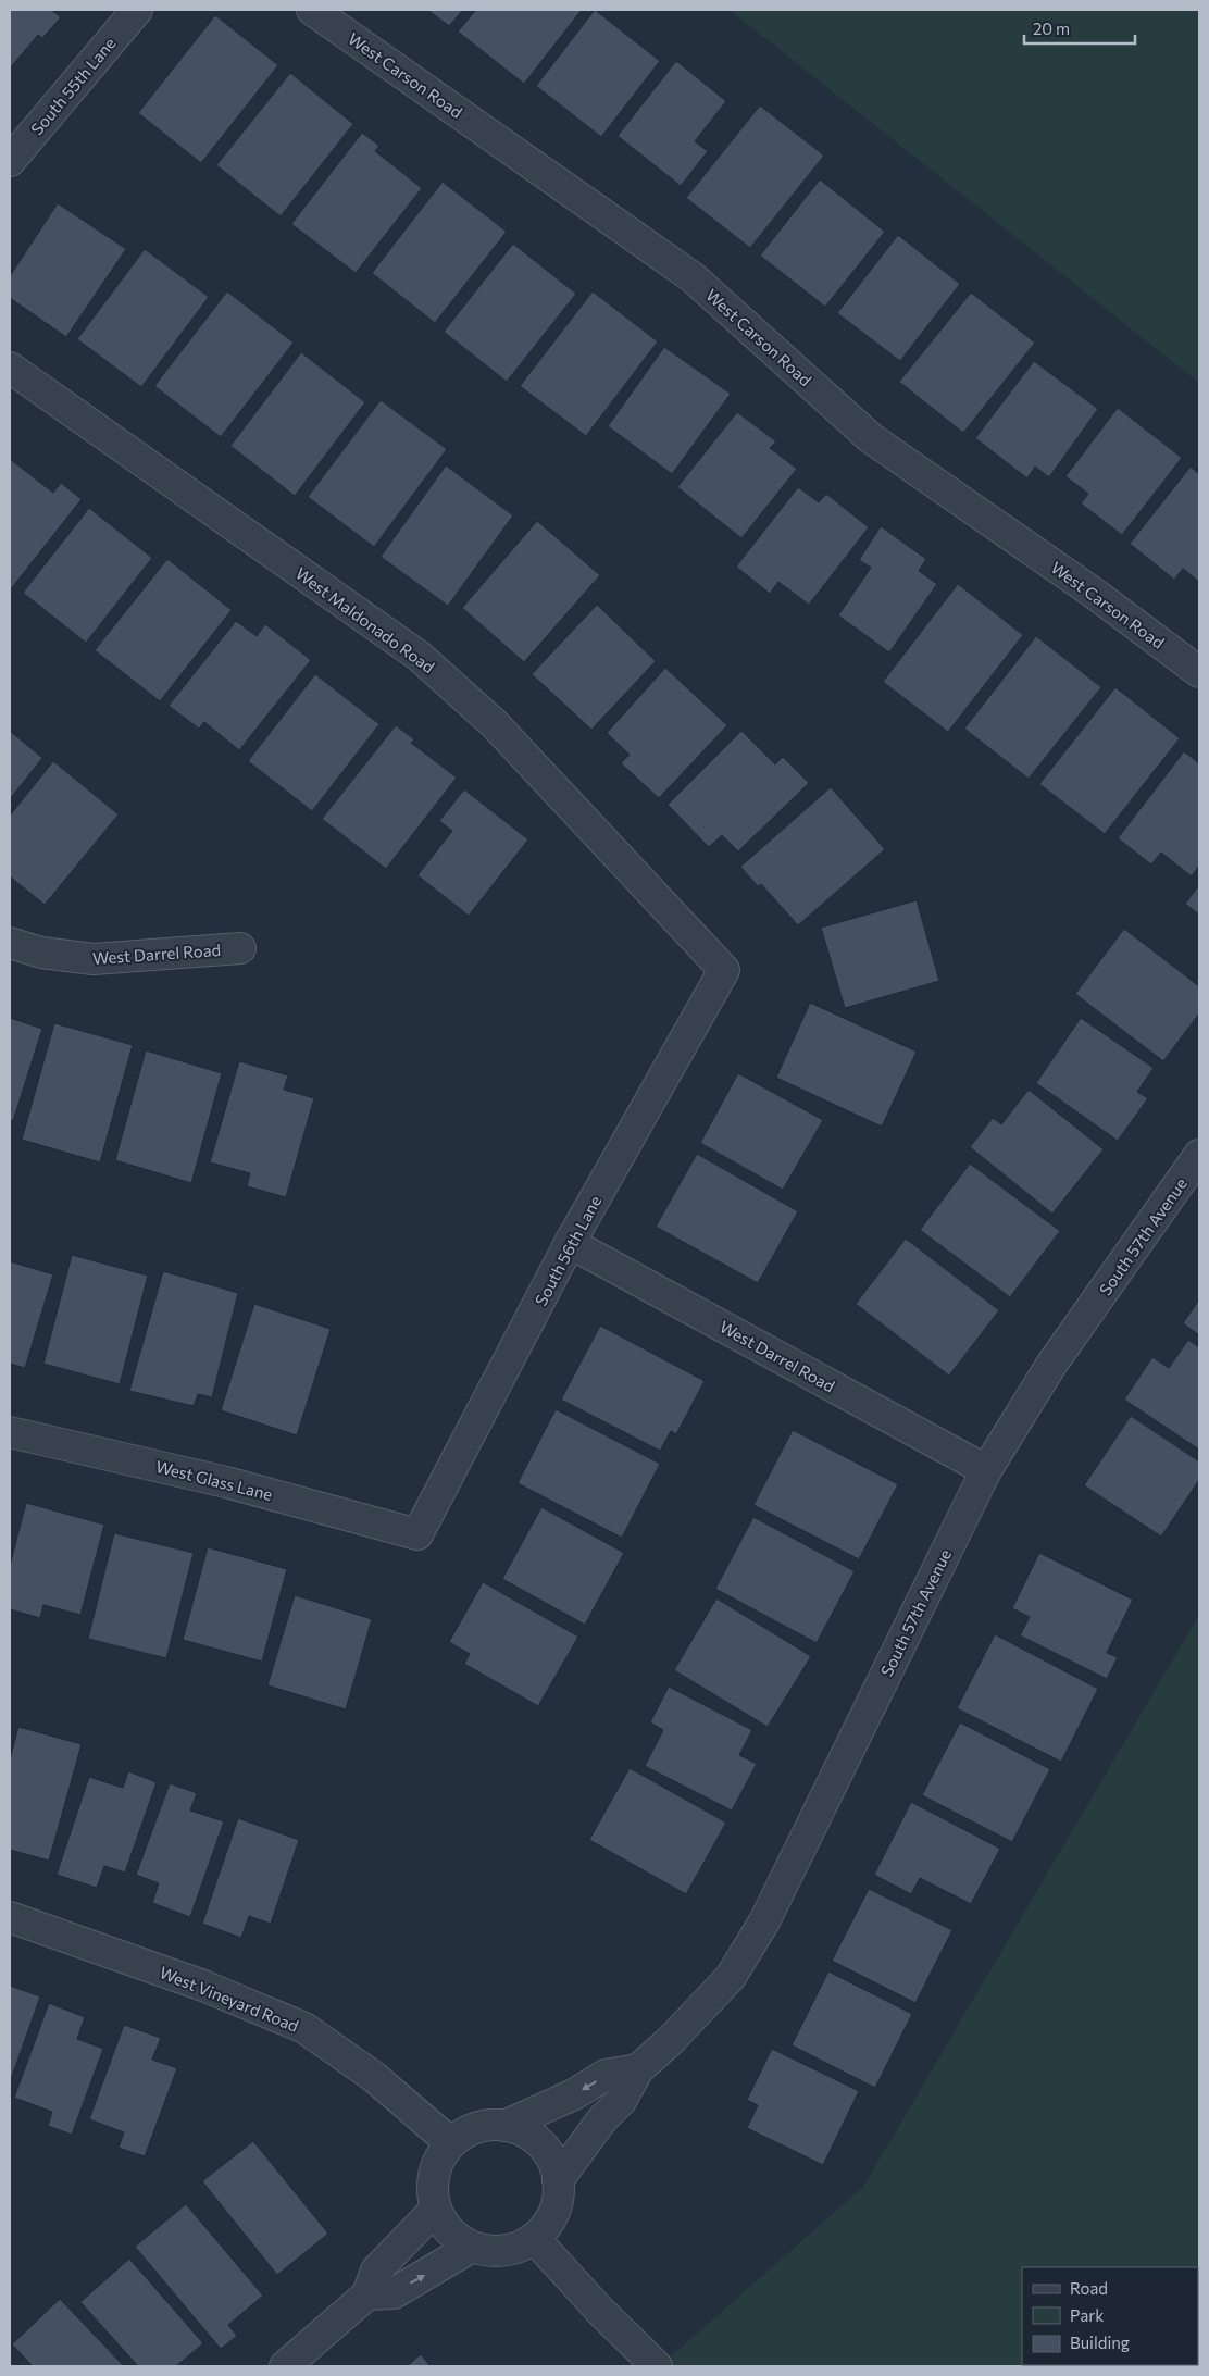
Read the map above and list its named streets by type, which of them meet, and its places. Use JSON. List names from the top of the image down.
{
  "streets": {
    "street": [
      "West Carson Road",
      "South 55th Lane",
      "West Maldonado Road",
      "West Darrel Road",
      "South 57th Avenue",
      "South 56th Lane",
      "West Glass Lane",
      "West Vineyard Road"
    ]
  },
  "crossings": [
    ["West Maldonado Road", "South 56th Lane"],
    ["West Darrel Road", "South 57th Avenue"],
    ["West Darrel Road", "South 56th Lane"],
    ["South 57th Avenue", "West Vineyard Road"],
    ["South 56th Lane", "West Glass Lane"]
  ],
  "legend": ["Road", "Park", "Building"],
  "scale_bar": "20 m"
}
